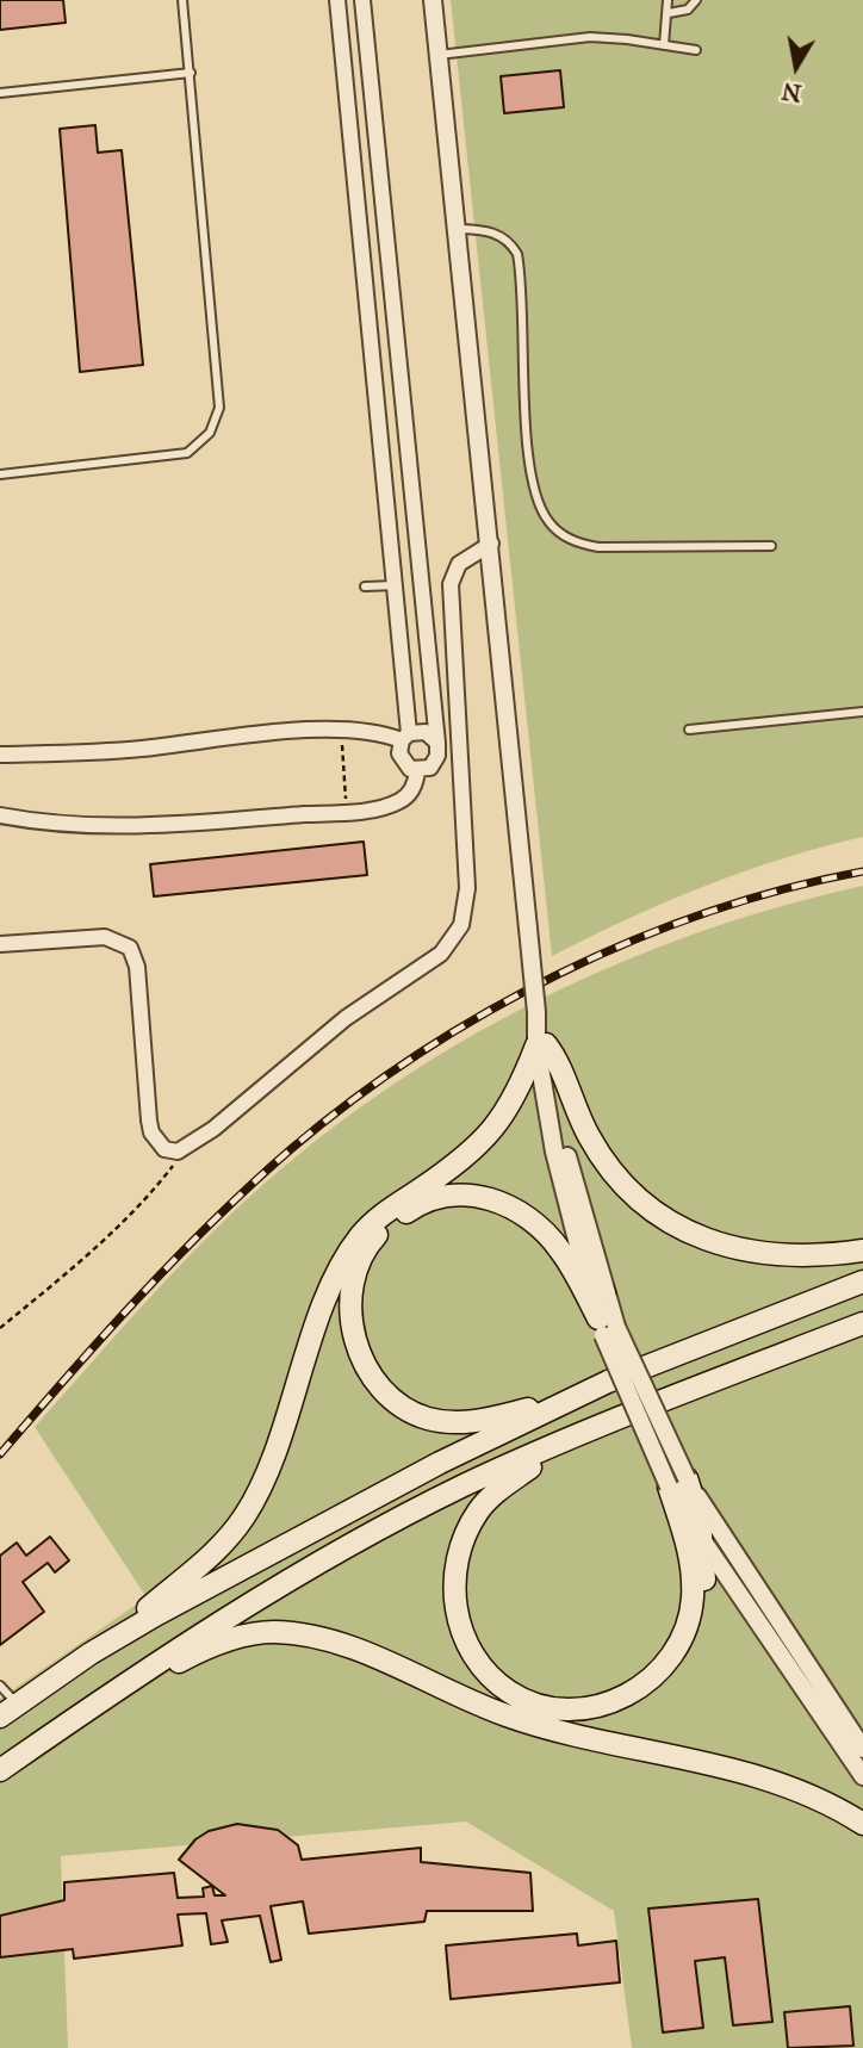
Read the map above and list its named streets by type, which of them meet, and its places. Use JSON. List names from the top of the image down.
{
  "north": "bottom"
}
